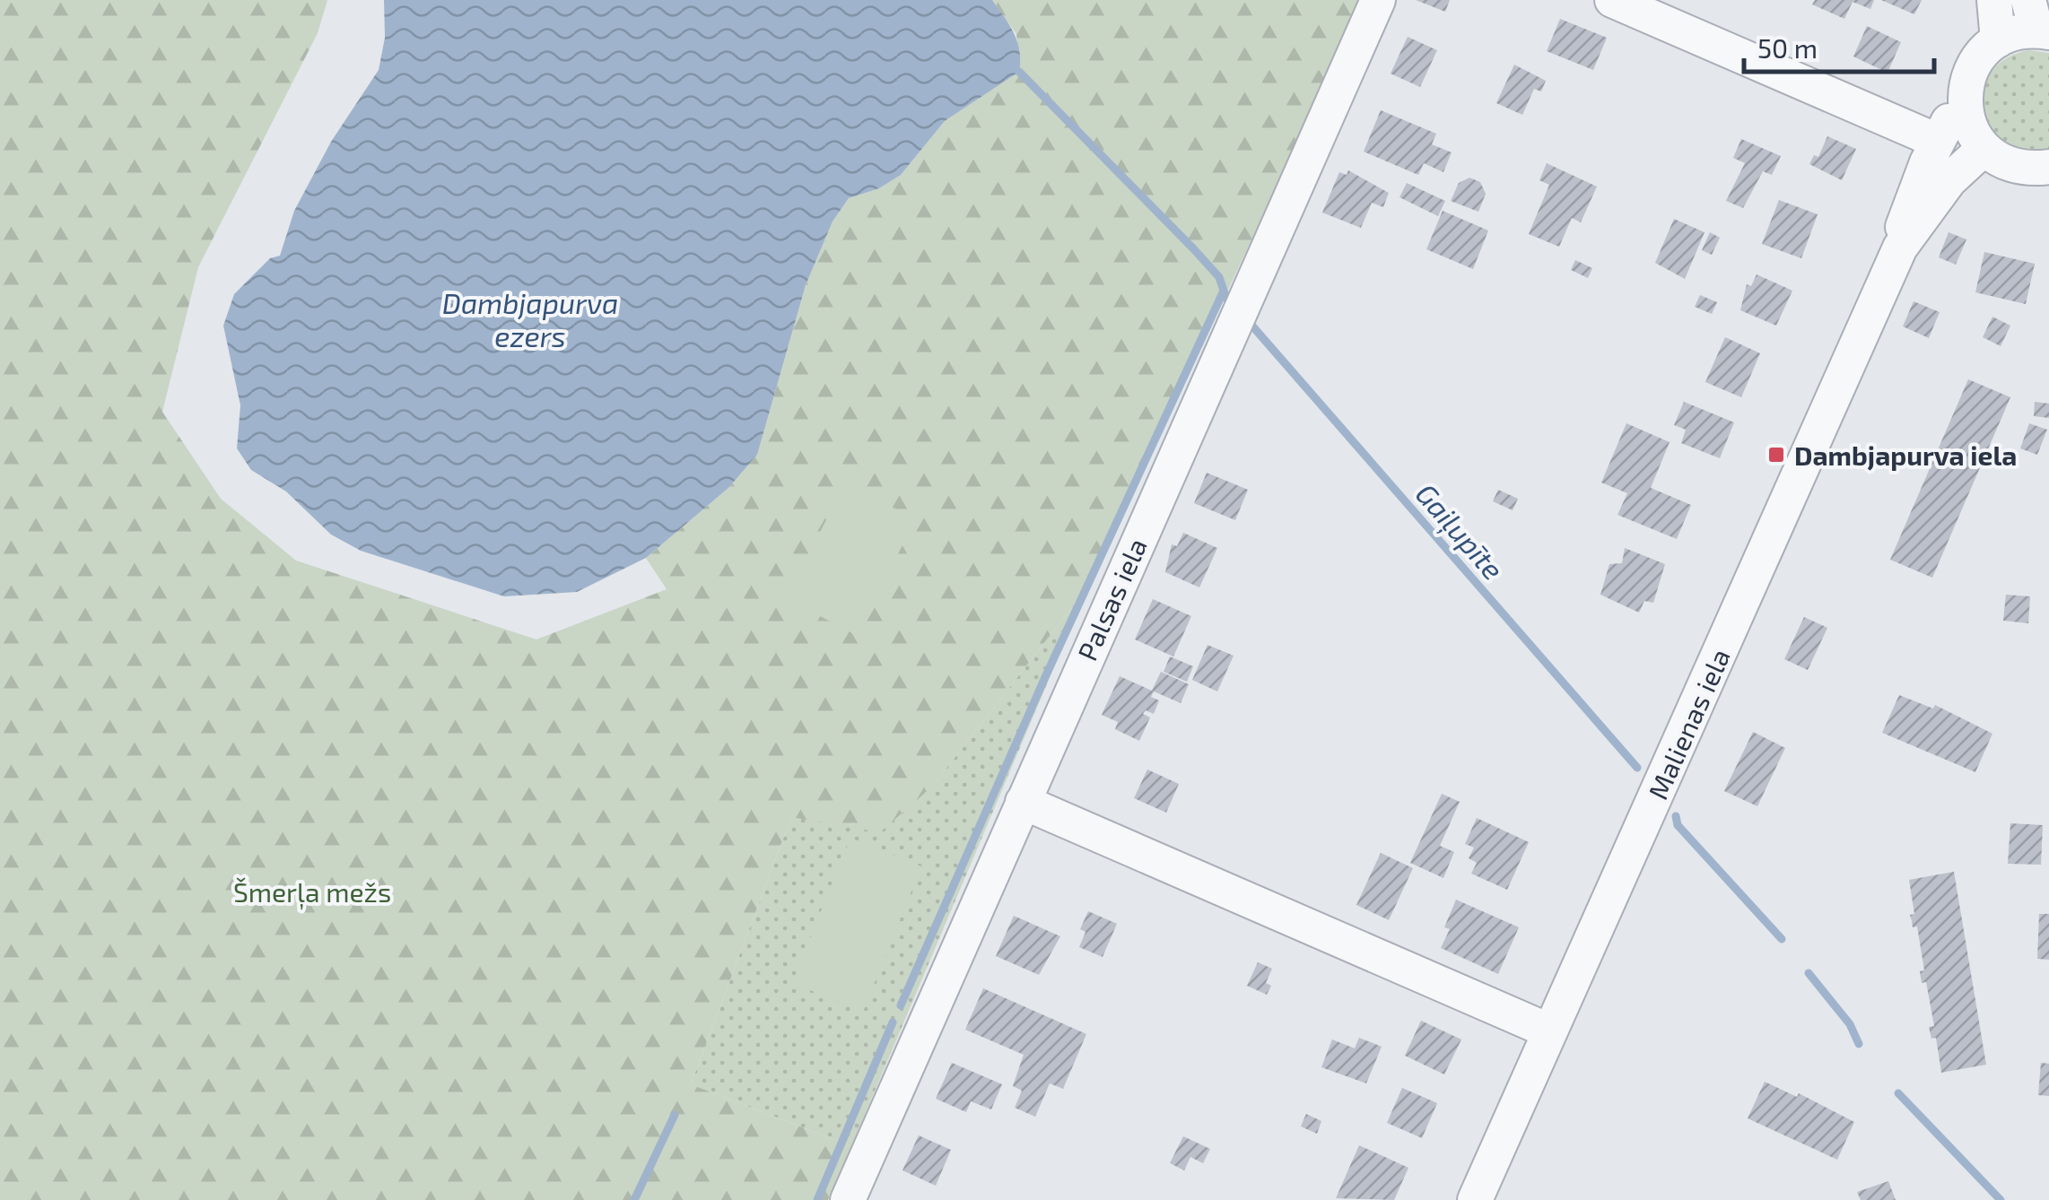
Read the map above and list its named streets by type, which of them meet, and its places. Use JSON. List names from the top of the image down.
{
  "streets": {
    "street": ["Palsas iela", "Malienas iela"]
  },
  "water": ["Dambjapurva ezers", "Gaiļupīte"],
  "parks": ["Šmerļa mežs"],
  "places": {
    "transit": ["Dambjapurva iela"]
  },
  "scale_bar": "50 m"
}
